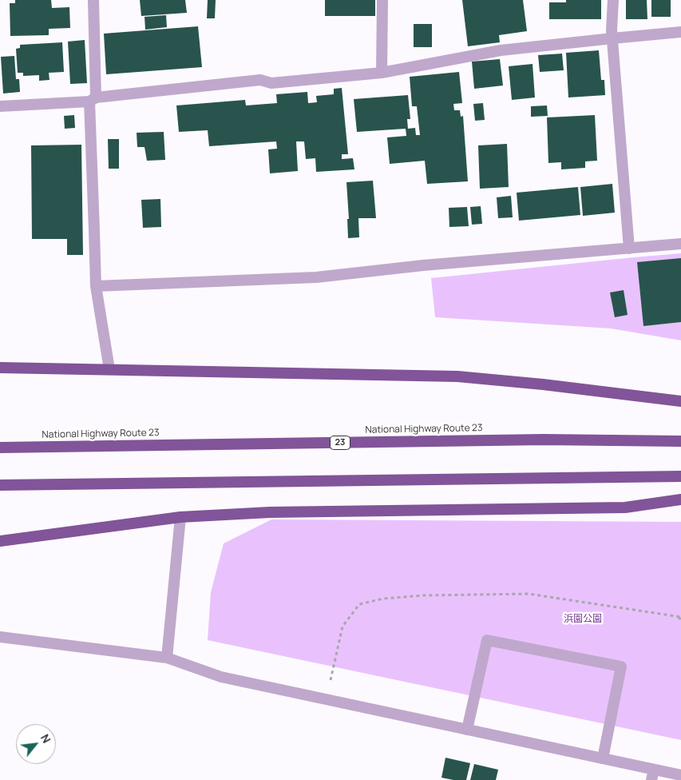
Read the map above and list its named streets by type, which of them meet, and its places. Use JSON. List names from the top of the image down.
{
  "streets": {
    "highway": ["National Highway Route 23", "23"]
  },
  "parks": ["浜園公園"],
  "north": "top right"
}
